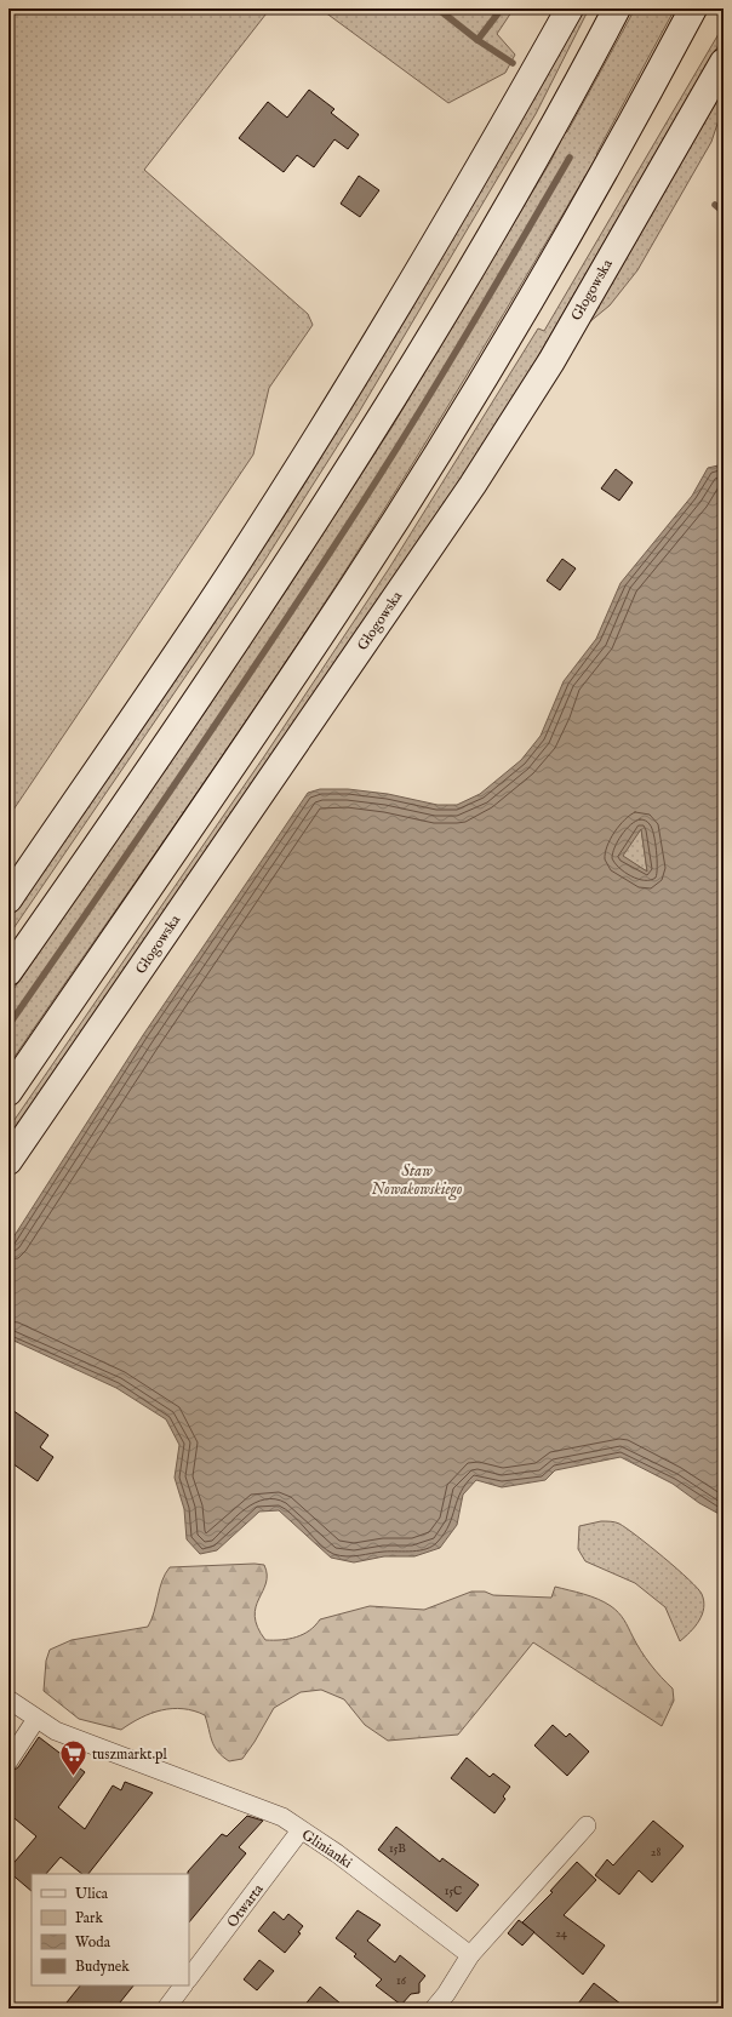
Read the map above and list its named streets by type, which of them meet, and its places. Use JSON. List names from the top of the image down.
{
  "streets": {
    "main road": ["Głogowska"],
    "street": ["Glinianki", "Otwarta"]
  },
  "crossings": [
    ["Glinianki", "Otwarta"]
  ],
  "water": ["Staw Nowakowskiego"],
  "places": {
    "supermarket": ["tuszmarkt.pl"]
  },
  "house_numbers": [
    "15B",
    "28",
    "15C",
    "24",
    "16"
  ],
  "legend": [
    "Ulica",
    "Park",
    "Woda",
    "Budynek"
  ]
}
